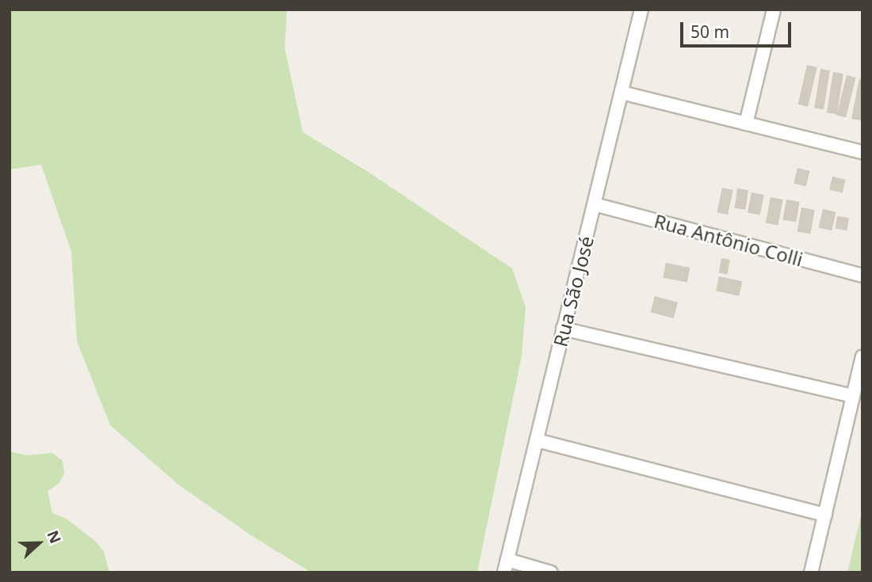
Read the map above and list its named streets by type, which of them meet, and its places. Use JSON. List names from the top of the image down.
{
  "streets": {
    "street": ["Rua Antônio Colli", "Rua São José"]
  },
  "crossings": [
    ["Rua Antônio Colli", "Rua São José"]
  ],
  "scale_bar": "50 m",
  "north": "right"
}
